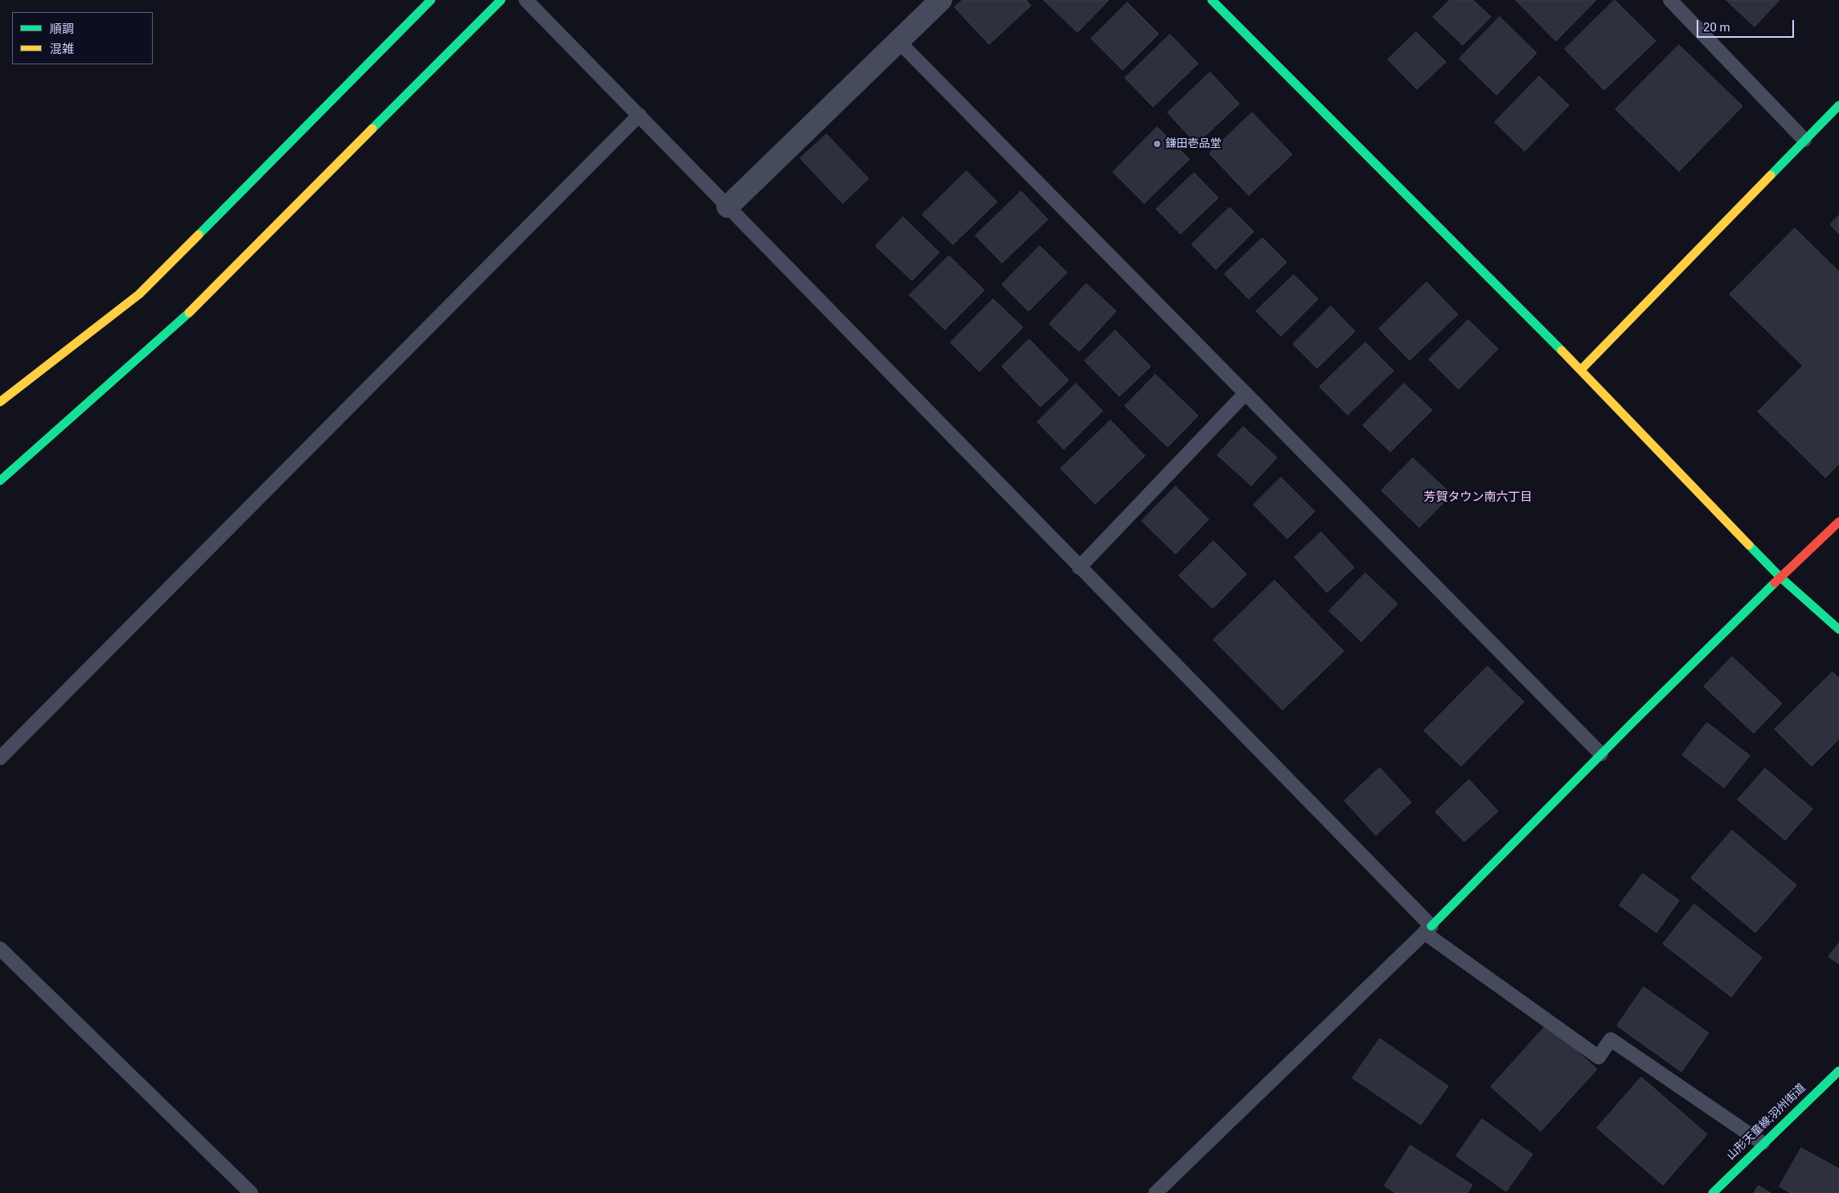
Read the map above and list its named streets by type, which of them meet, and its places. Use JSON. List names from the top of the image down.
{
  "streets": {
    "street": ["山形天童線;羽州街道"]
  },
  "districts": ["芳賀タウン南六丁目"],
  "places": ["鎌田壱品堂"],
  "legend": ["順調", "混雑"],
  "scale_bar": "20 m"
}
